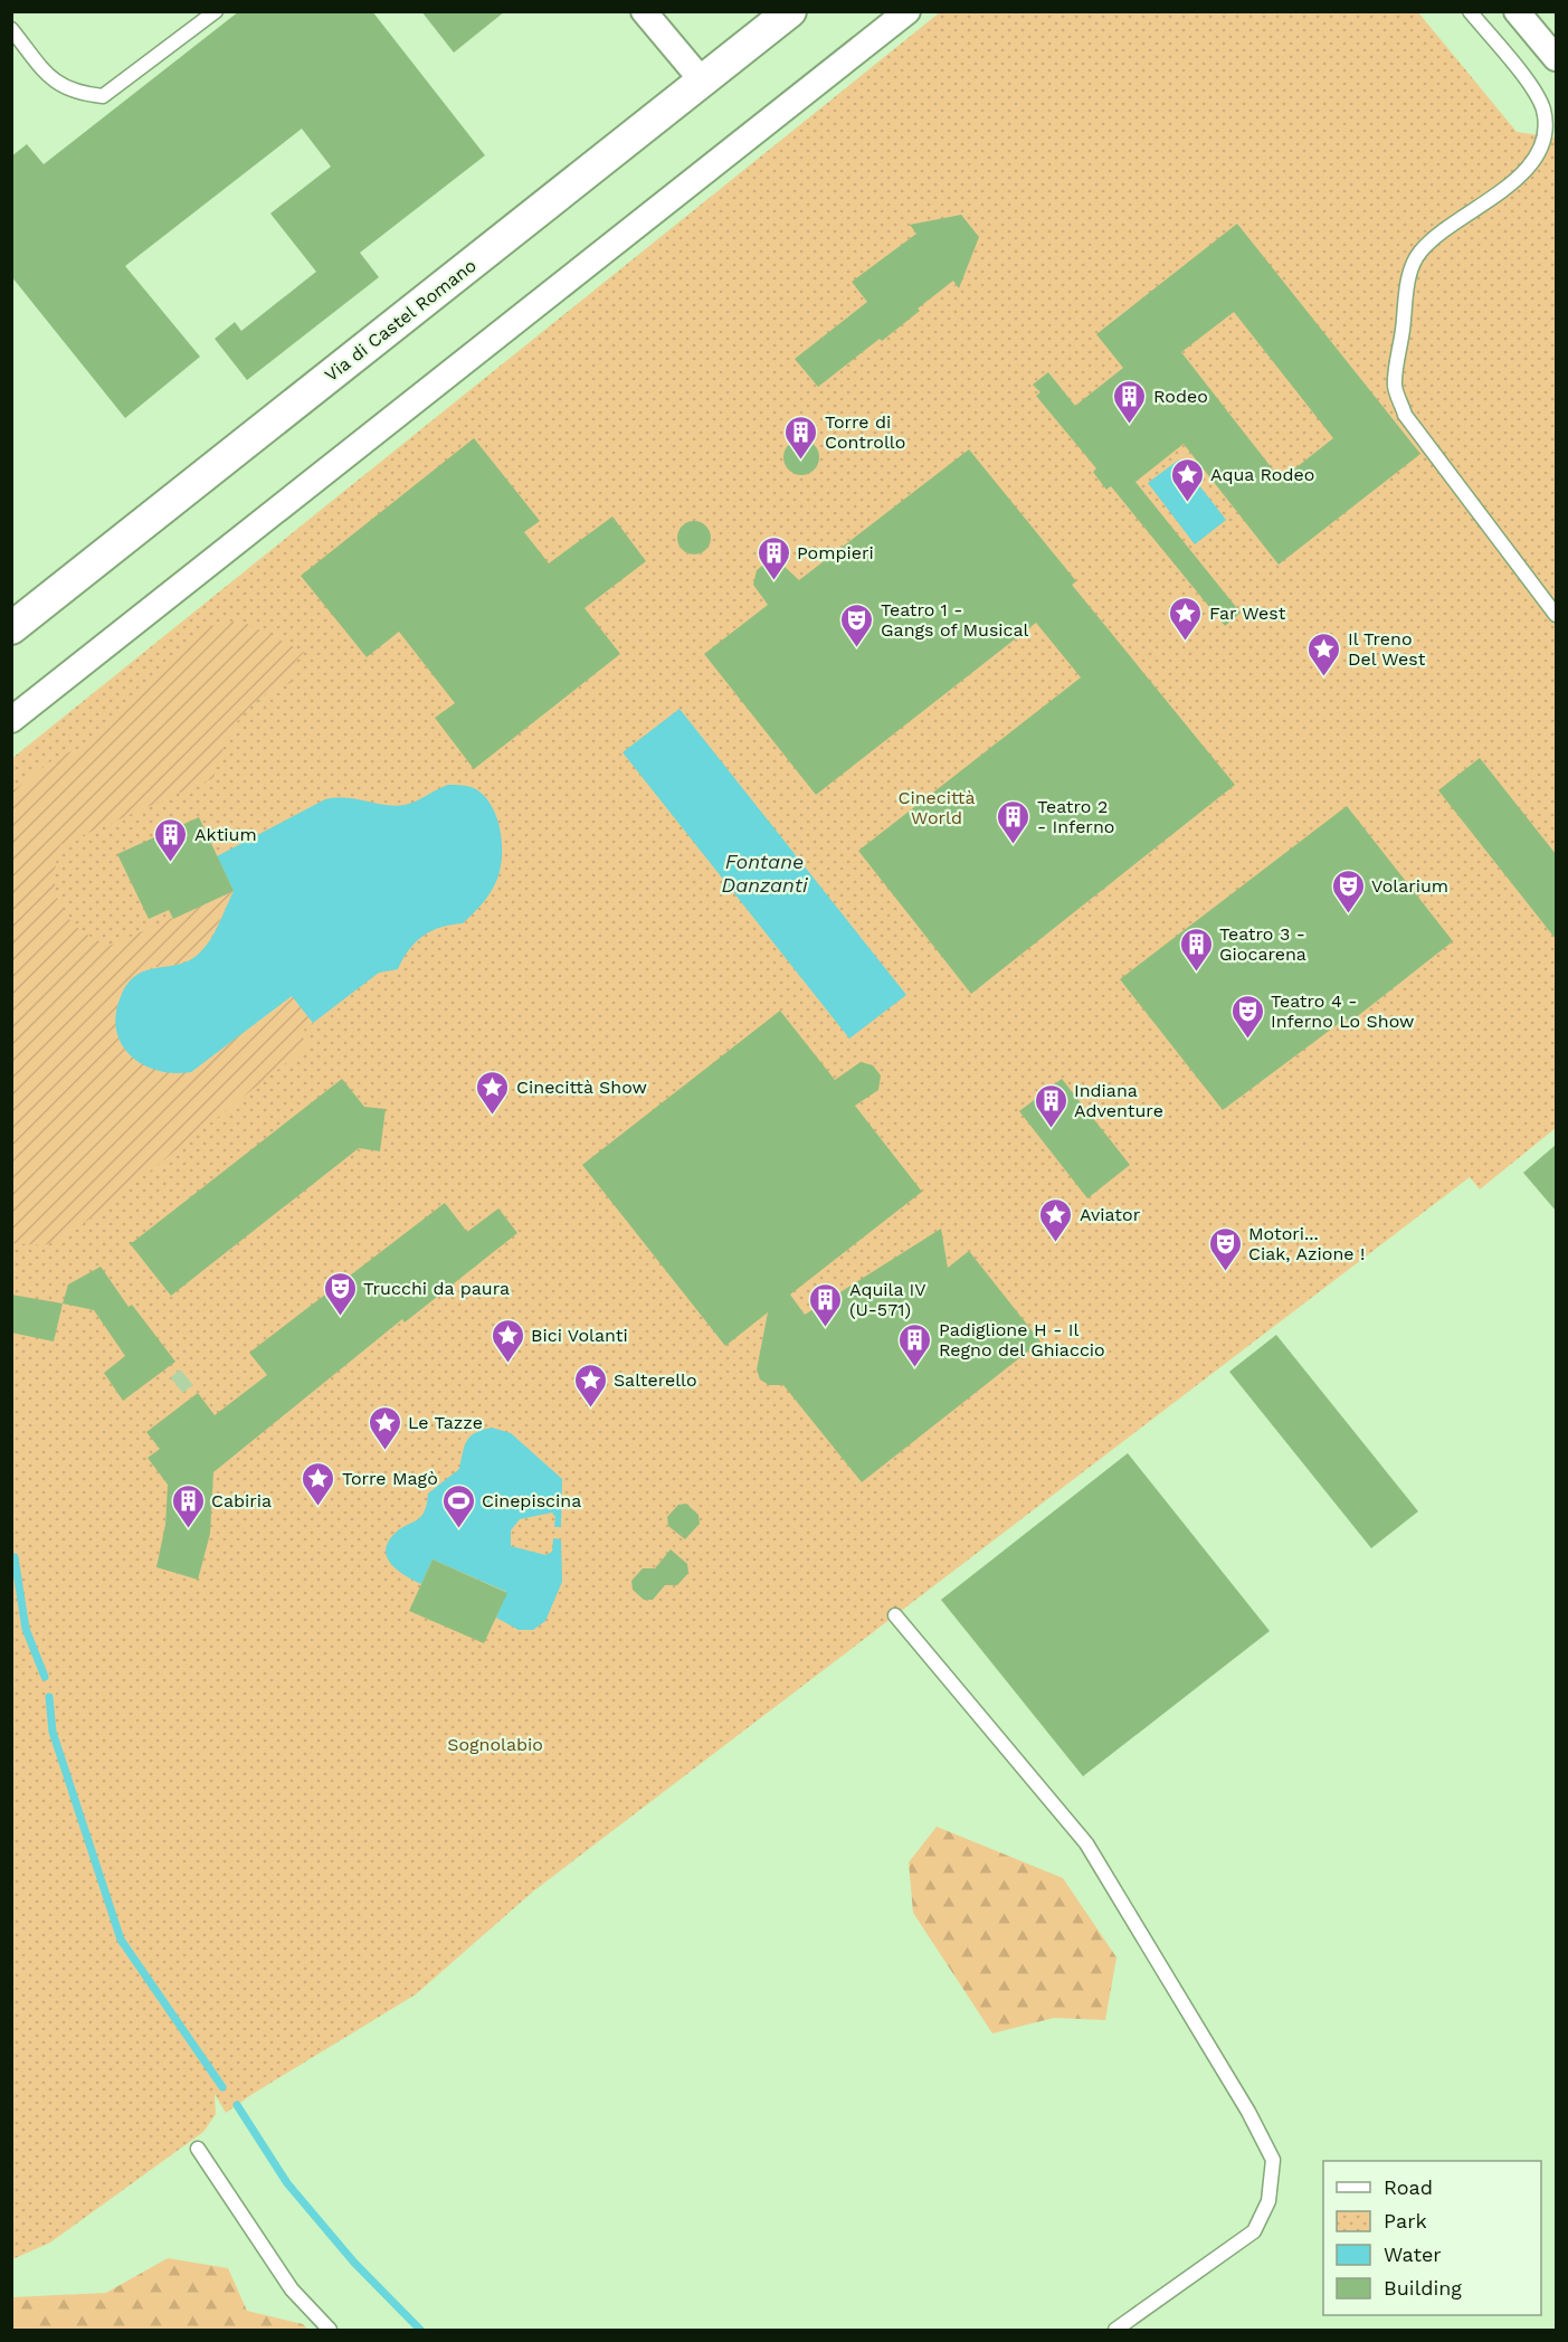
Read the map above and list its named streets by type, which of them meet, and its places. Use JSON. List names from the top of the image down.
{
  "streets": {
    "street": ["Via di Castel Romano"]
  },
  "water": ["Fontane Danzanti"],
  "parks": ["Cinecittà World", "Sognolabio"],
  "places": {
    "building": [
      "Rodeo",
      "Torre di Controllo",
      "Pompieri",
      "Teatro 2 - Inferno",
      "Aktium",
      "Teatro 3 - Giocarena",
      "Indiana Adventure",
      "Aquila IV (U-571)",
      "Padiglione H - Il Regno del Ghiaccio",
      "Cabiria"
    ],
    "place": [
      "Aqua Rodeo",
      "Far West",
      "Il Treno Del West",
      "Cinecittà Show",
      "Aviator",
      "Bici Volanti",
      "Salterello",
      "Le Tazze",
      "Torre Magò"
    ],
    "theatre": [
      "Teatro 1 - Gangs of Musical",
      "Volarium",
      "Teatro 4 - Inferno Lo Show",
      "Motori... Ciak, Azione !",
      "Trucchi da paura"
    ],
    "sports": ["Cinepiscina"]
  },
  "legend": [
    "Road",
    "Park",
    "Water",
    "Building"
  ]
}
